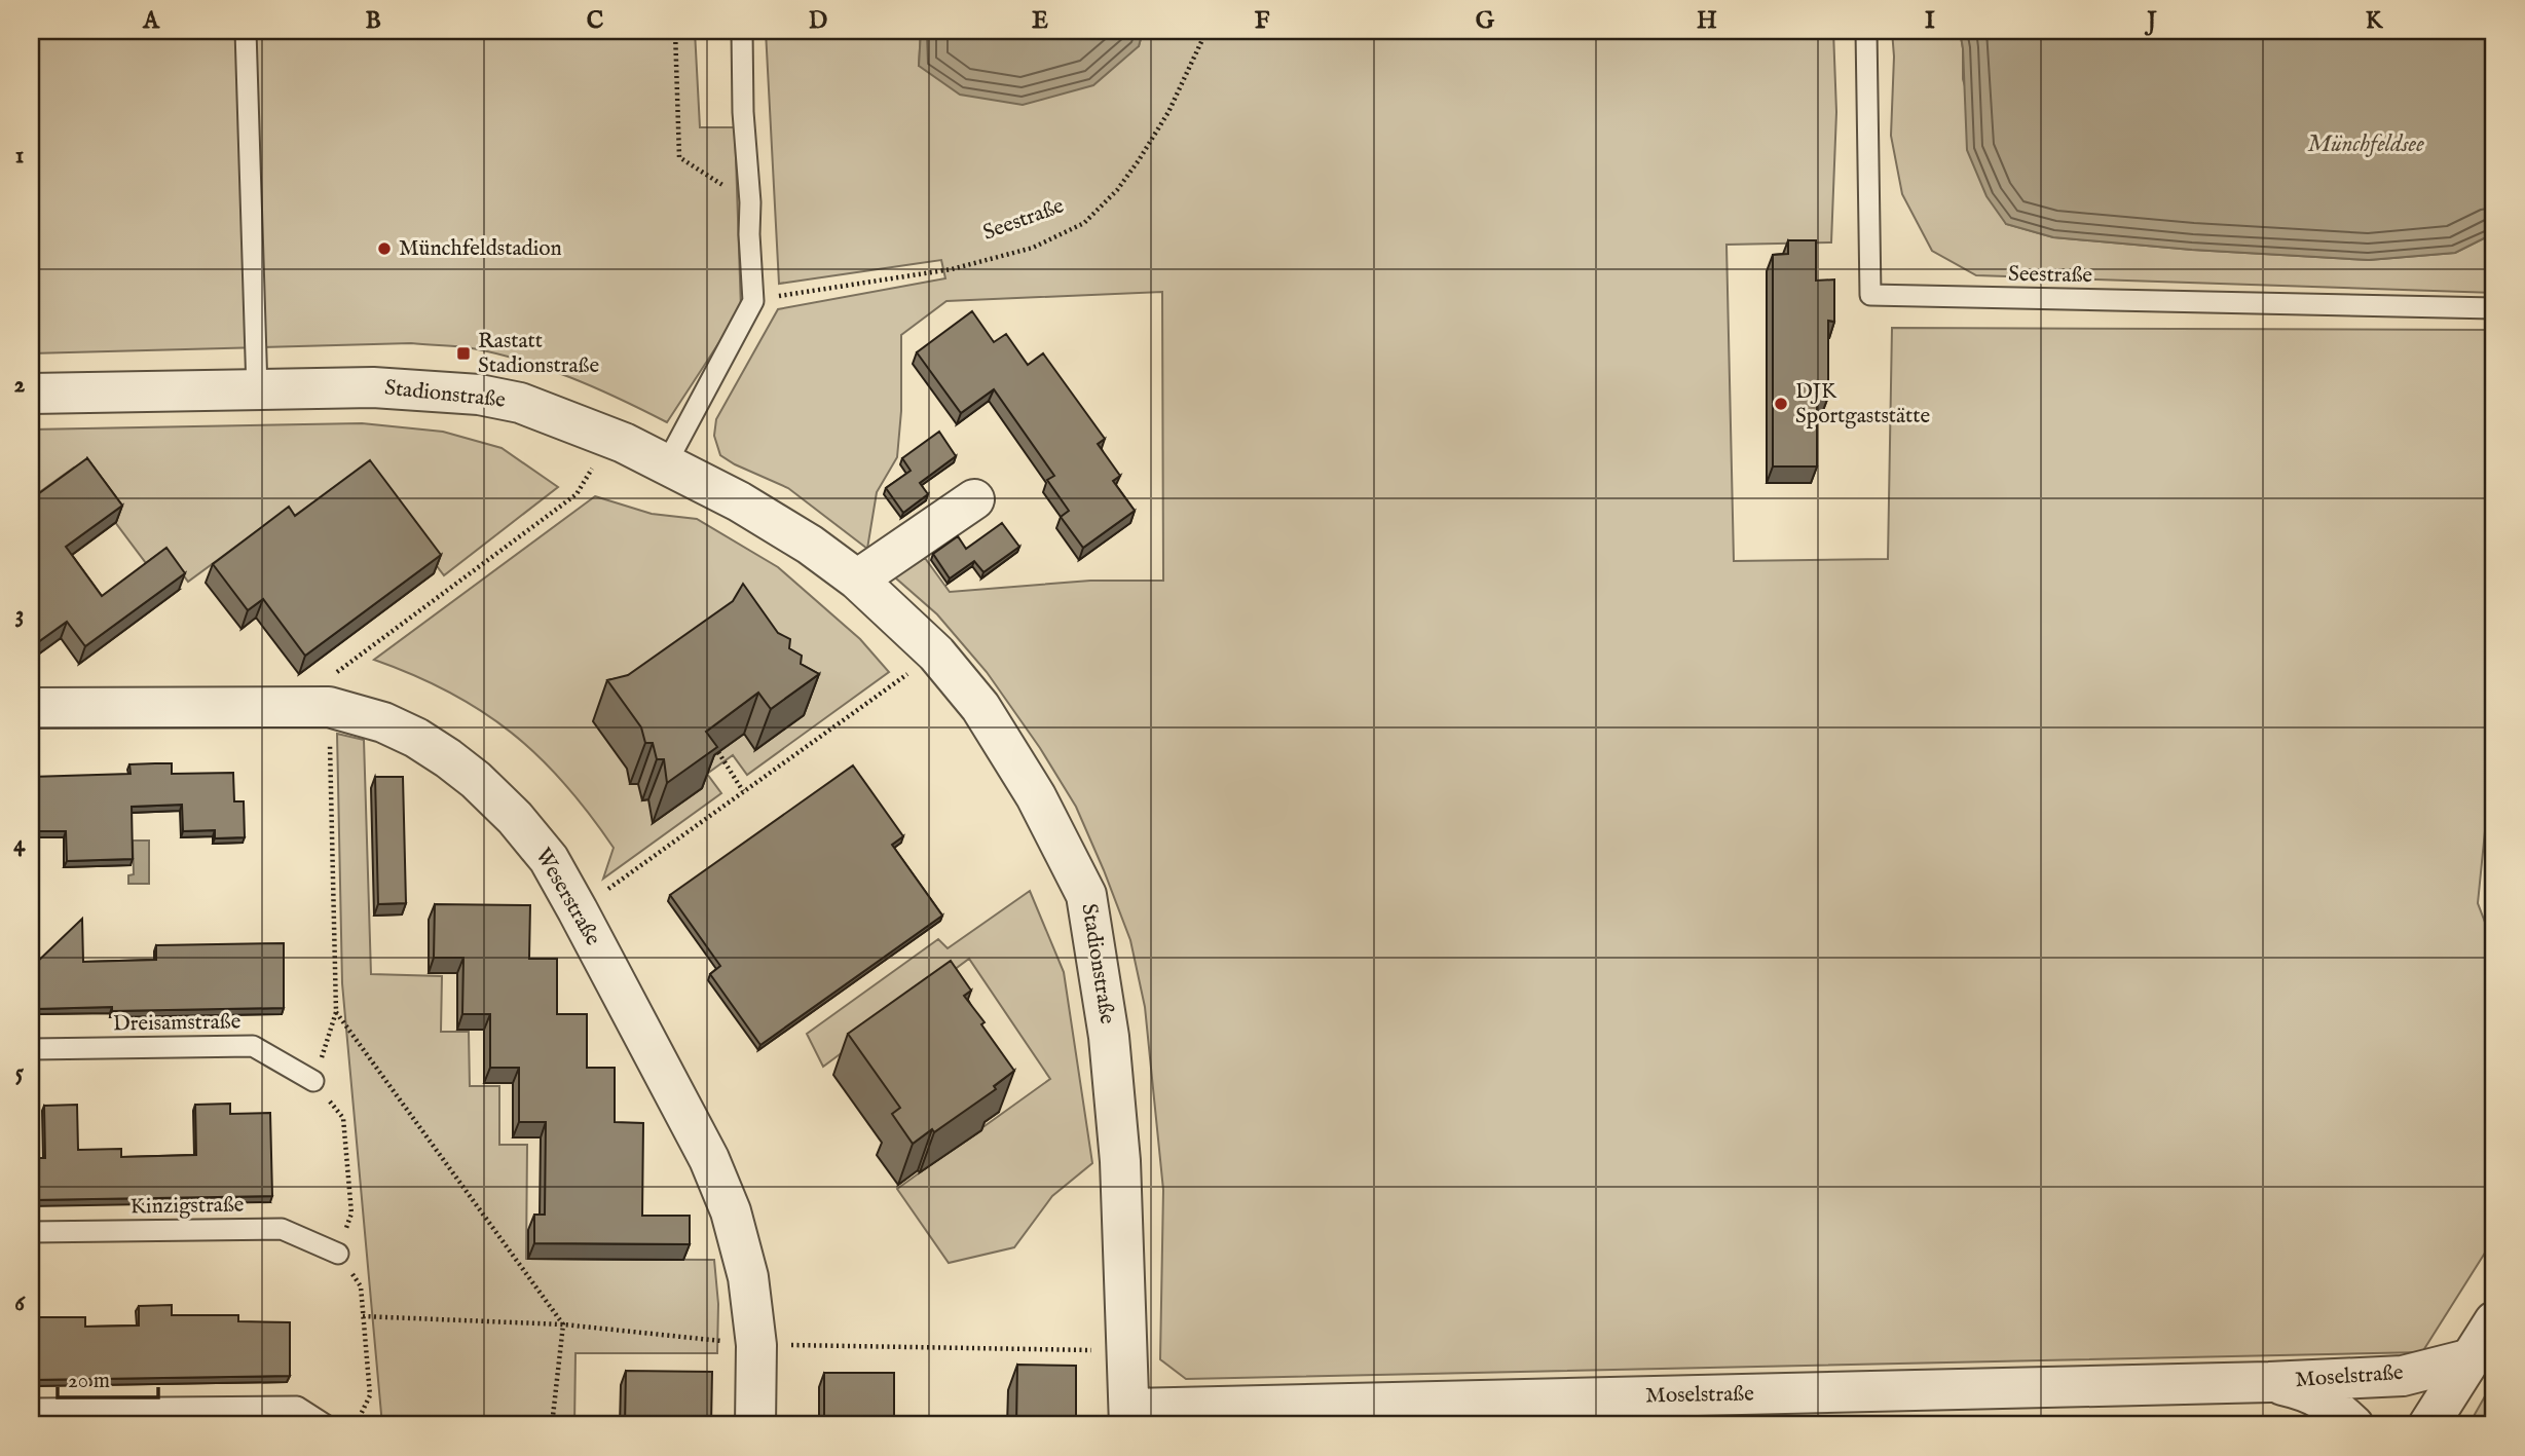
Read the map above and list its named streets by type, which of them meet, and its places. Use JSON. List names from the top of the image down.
{
  "streets": {
    "street": ["Stadionstraße", "Weserstraße", "Moselstraße"],
    "lane": ["Seestraße", "Dreisamstraße", "Kinzigstraße"]
  },
  "crossings": [
    ["Stadionstraße", "Moselstraße"]
  ],
  "water": ["Münchfeldsee"],
  "places": {
    "other": ["Münchfeldstadion", "DJK Sportgaststätte"],
    "transit": ["Rastatt Stadionstraße"]
  },
  "scale_bar": "20 m",
  "grid": {
    "columns": [
      "A",
      "B",
      "C",
      "D",
      "E",
      "F",
      "G",
      "H",
      "I",
      "J",
      "K"
    ],
    "rows": [
      "1",
      "2",
      "3",
      "4",
      "5",
      "6"
    ]
  }
}
